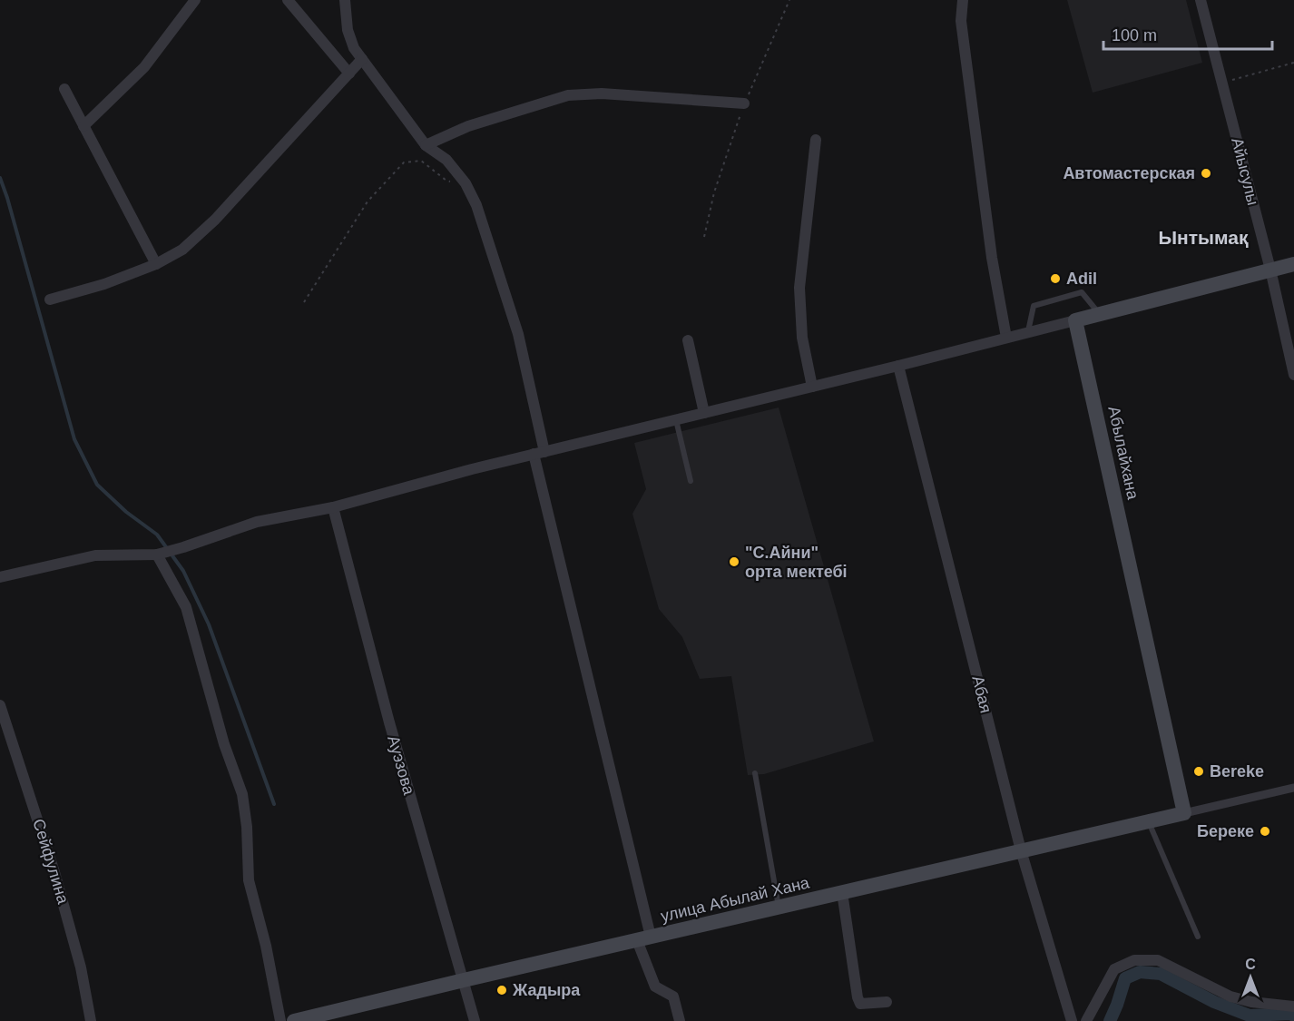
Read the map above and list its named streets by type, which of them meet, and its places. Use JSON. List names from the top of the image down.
{
  "streets": {
    "main road": ["Абылайхана", "улица Абылай Хана"],
    "street": [
      "Айысулы",
      "Абая",
      "Ауэзова",
      "Сейфулина"
    ]
  },
  "crossings": [
    ["Абылайхана", "улица Абылай Хана"],
    ["Абая", "улица Абылай Хана"],
    ["Ауэзова", "улица Абылай Хана"]
  ],
  "districts": ["Ынтымақ"],
  "places": [
    "Автомастерская",
    "Adil",
    "\"С.Айни\" орта мектебі",
    "Bereke",
    "Береке",
    "Жадыра"
  ],
  "scale_bar": "100 m",
  "north": "top"
}
